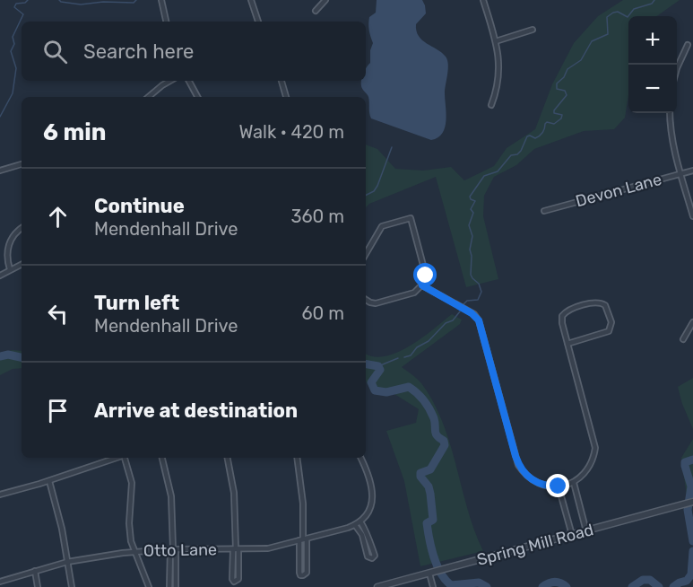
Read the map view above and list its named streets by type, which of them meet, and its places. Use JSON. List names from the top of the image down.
{
  "streets": {
    "street": ["Devon Lane", "Spring Mill Road", "Otto Lane"]
  },
  "page": {
    "map_buttons": ["+", "−"],
    "search": "Search here",
    "heading": ["6 min", "Walk · 420 m"],
    "list": [
      ["Continue", "Mendenhall Drive", "360 m"],
      ["Turn left", "Mendenhall Drive", "60 m"],
      "Arrive at destination"
    ]
  }
}
